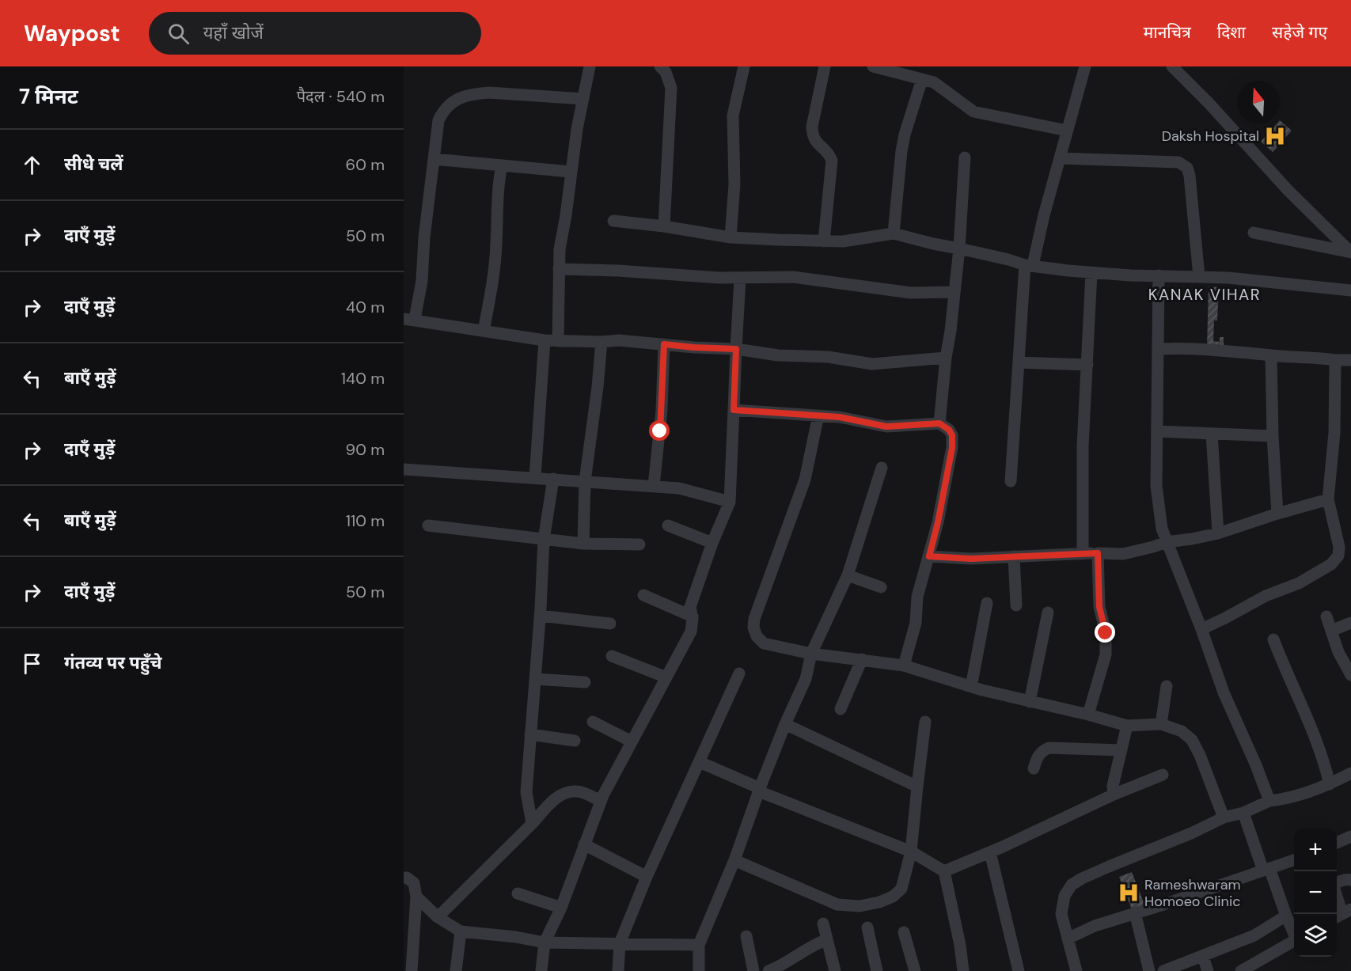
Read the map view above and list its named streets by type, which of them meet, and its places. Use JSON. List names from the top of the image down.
{
  "districts": ["KANAK VIHAR"],
  "places": {
    "hospital": ["Daksh Hospital", "Rameshwaram Homoeo Clinic"]
  },
  "north": "top",
  "page": {
    "header": "Waypost",
    "search": "यहाँ खोजें",
    "nav": ["मानचित्र", "दिशा", "सहेजे गए"],
    "heading": ["7 मिनट", "पैदल · 540 m"],
    "list": [
      ["सीधे चलें", "60 m"],
      ["दाएँ मुड़ें", "50 m"],
      ["दाएँ मुड़ें", "40 m"],
      ["बाएँ मुड़ें", "140 m"],
      ["दाएँ मुड़ें", "90 m"],
      ["बाएँ मुड़ें", "110 m"],
      ["दाएँ मुड़ें", "50 m"],
      "गंतव्य पर पहुँचे"
    ],
    "map_buttons": ["+", "−"]
  }
}
